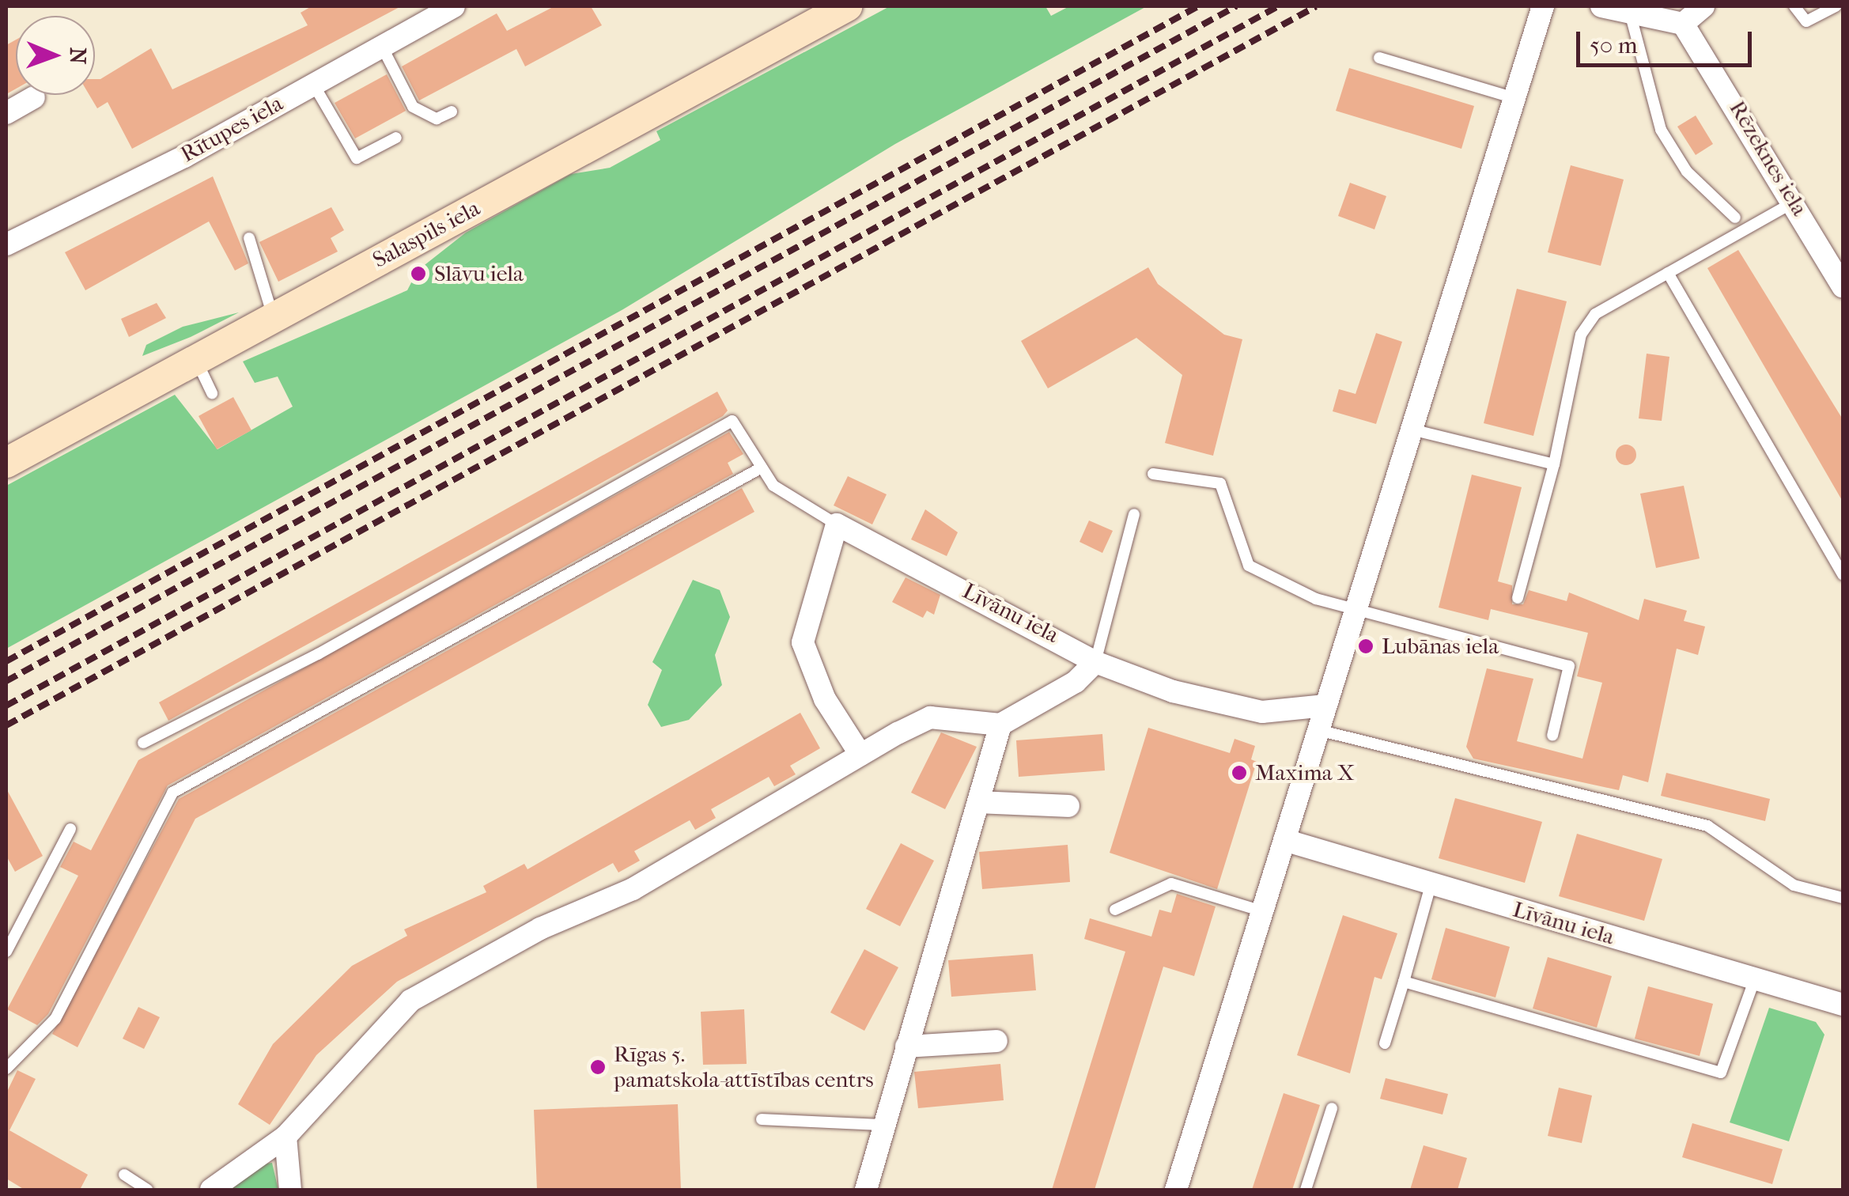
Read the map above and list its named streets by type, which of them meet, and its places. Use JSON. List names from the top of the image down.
{
  "streets": {
    "street": [
      "Rītupes iela",
      "Rēzeknes iela",
      "Salaspils iela",
      "Līvānu iela"
    ]
  },
  "places": [
    "Slāvu iela",
    "Lubānas iela",
    "Maxima X",
    "Rīgas 5. pamatskola-attīstības centrs"
  ],
  "scale_bar": "50 m",
  "north": "right"
}
